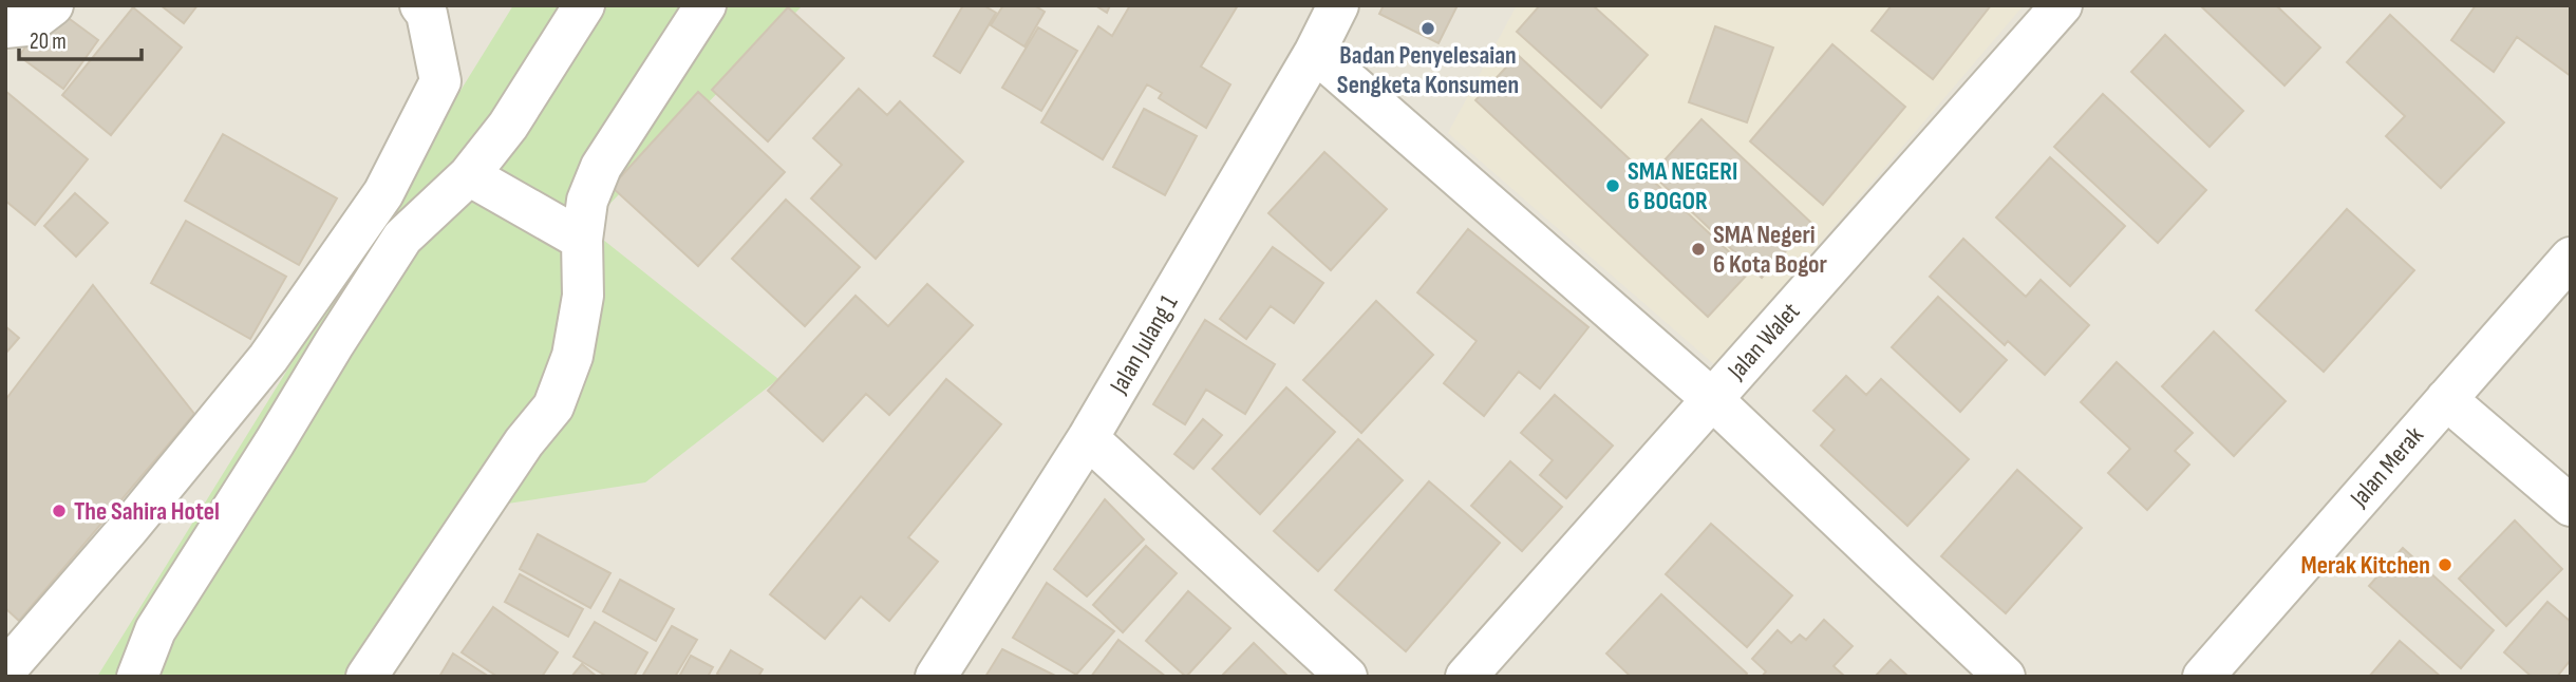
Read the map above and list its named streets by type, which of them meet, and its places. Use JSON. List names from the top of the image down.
{
  "streets": {
    "street": ["Jalan Walet", "Jalan Julang 1", "Jalan Merak"]
  },
  "places": [
    "Badan Penyelesaian Sengketa Konsumen",
    "SMA NEGERI 6 BOGOR",
    "SMA Negeri 6 Kota Bogor",
    "The Sahira Hotel",
    "Merak Kitchen"
  ],
  "scale_bar": "20 m"
}
